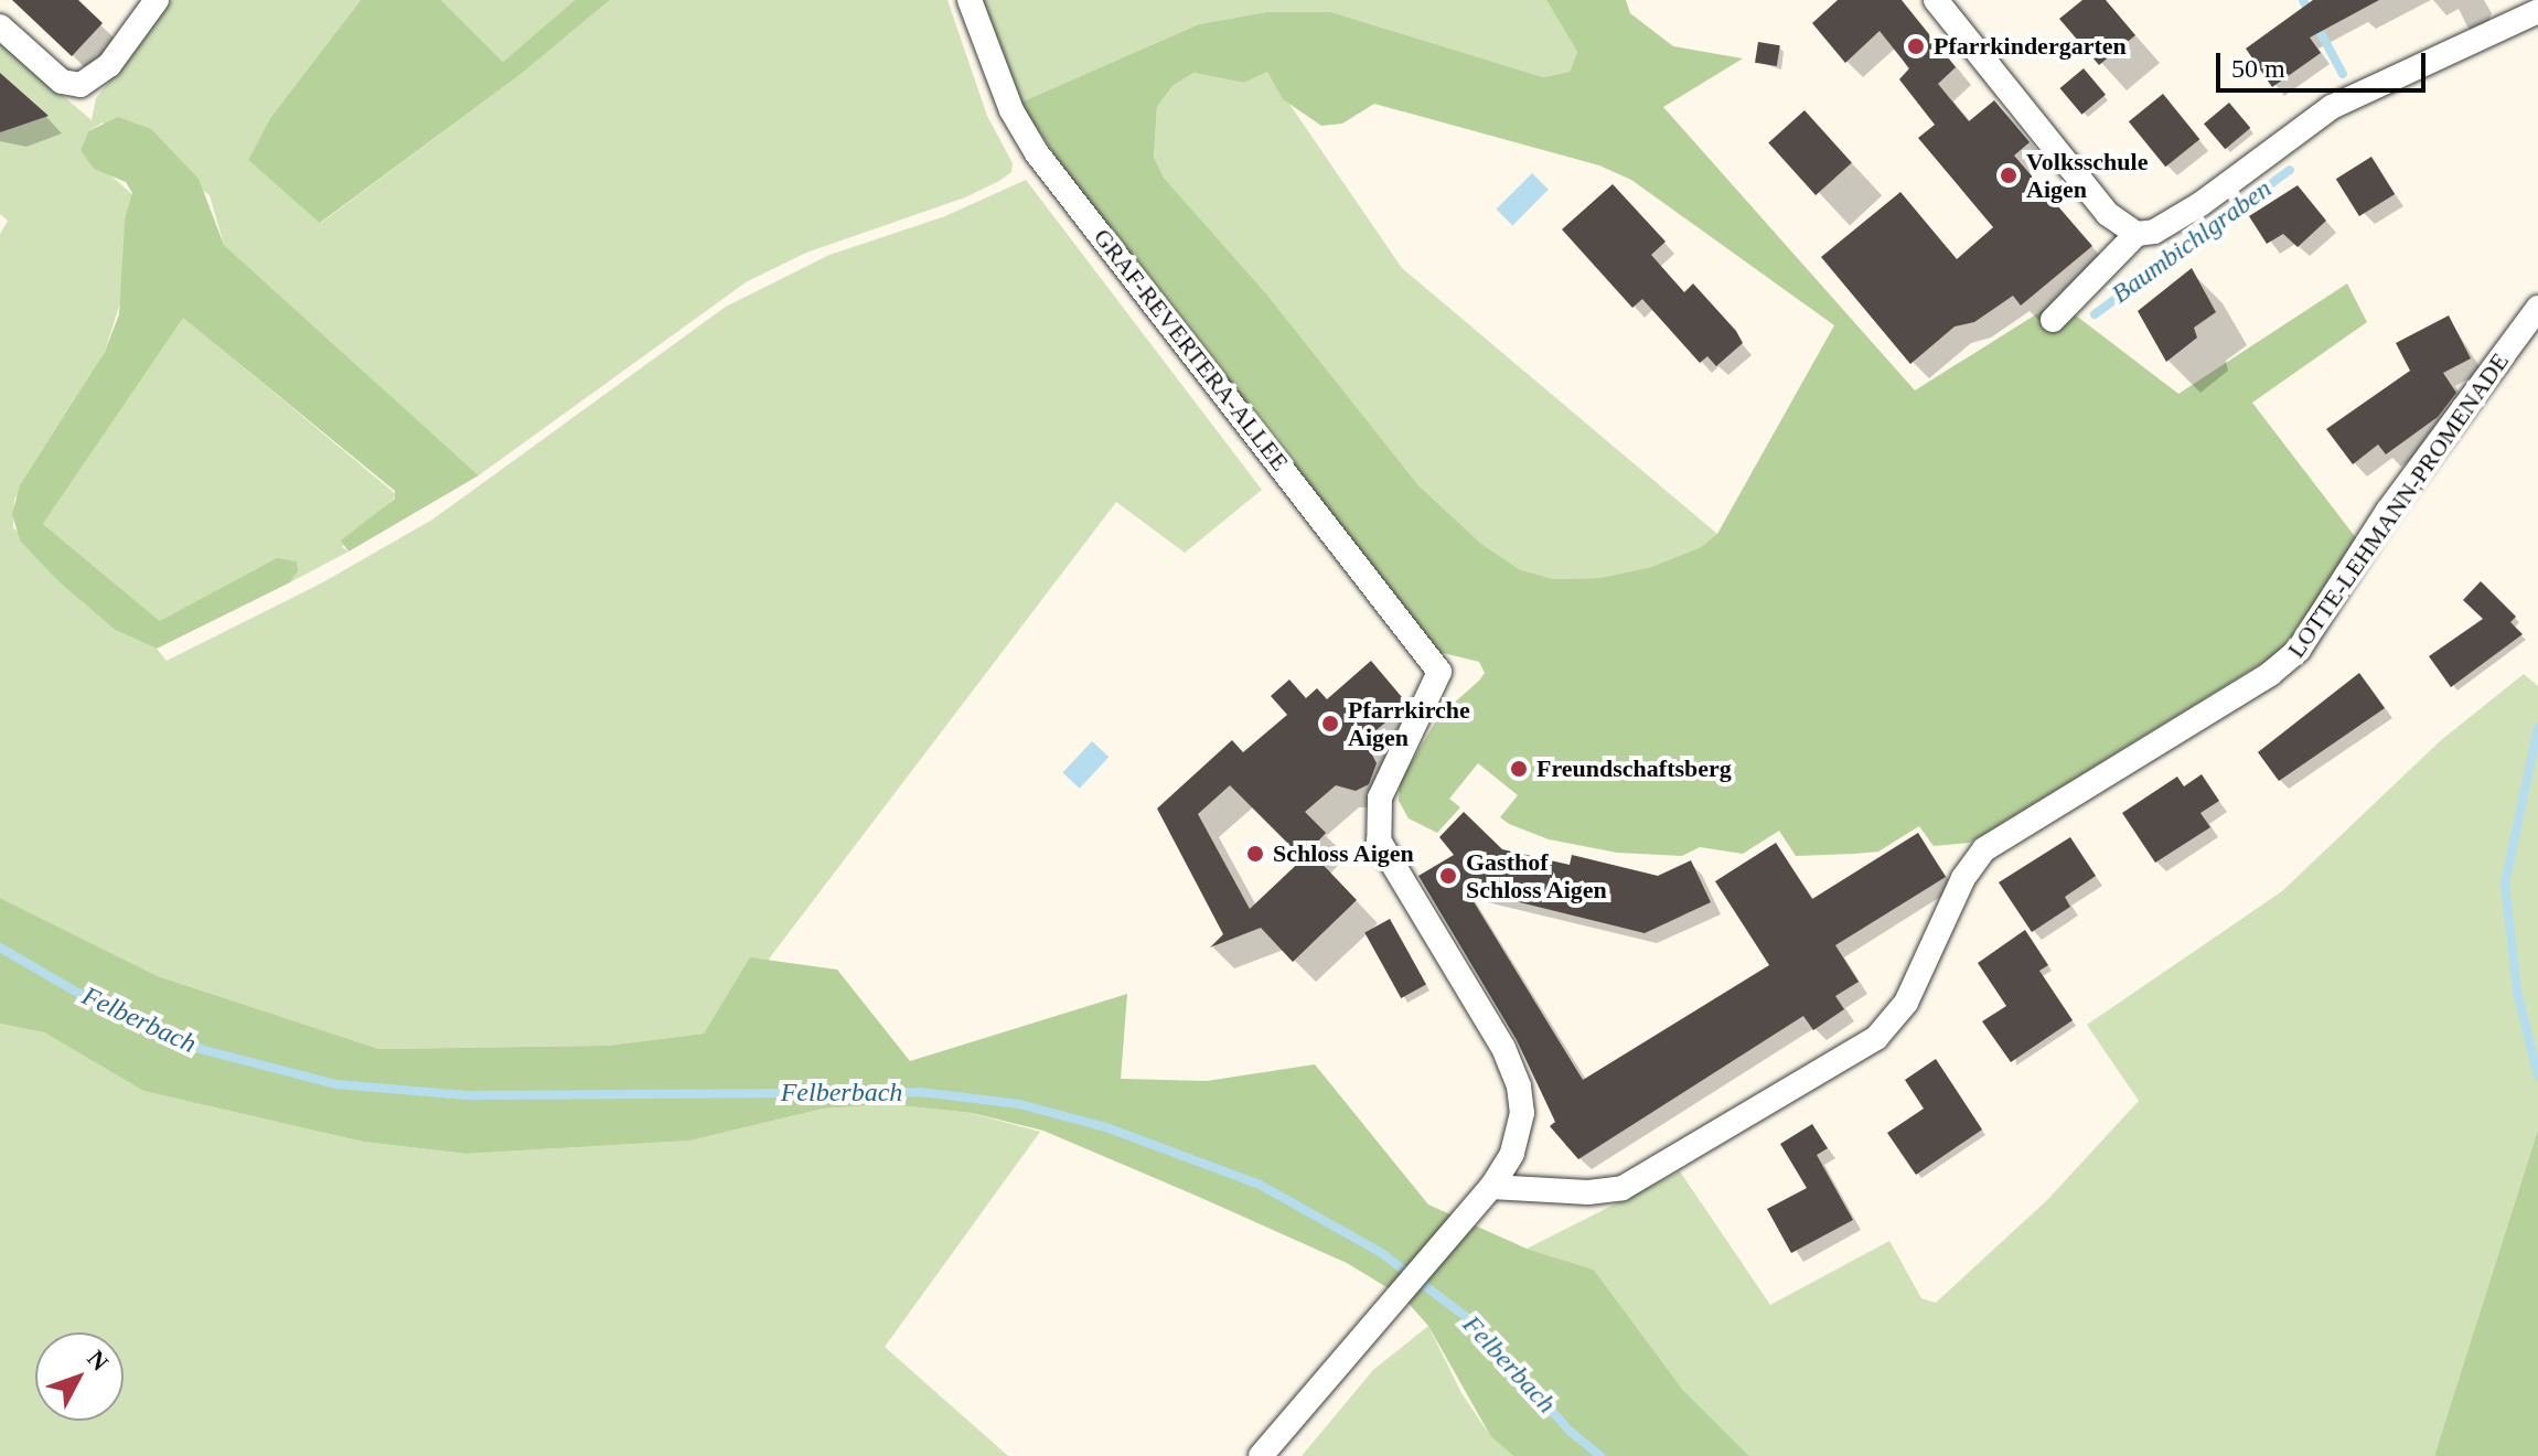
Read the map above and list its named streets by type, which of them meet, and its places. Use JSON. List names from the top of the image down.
{
  "streets": {
    "street": ["GRAF-REVERTERA-ALLEE", "LOTTE-LEHMANN-PROMENADE"]
  },
  "crossings": [
    ["GRAF-REVERTERA-ALLEE", "LOTTE-LEHMANN-PROMENADE"]
  ],
  "water": ["Baumbichlgraben", "Felberbach"],
  "places": [
    "Pfarrkindergarten",
    "Volksschule Aigen",
    "Pfarrkirche Aigen",
    "Freundschaftsberg",
    "Schloss Aigen",
    "Gasthof Schloss Aigen"
  ],
  "scale_bar": "50 m",
  "north": "top right"
}
